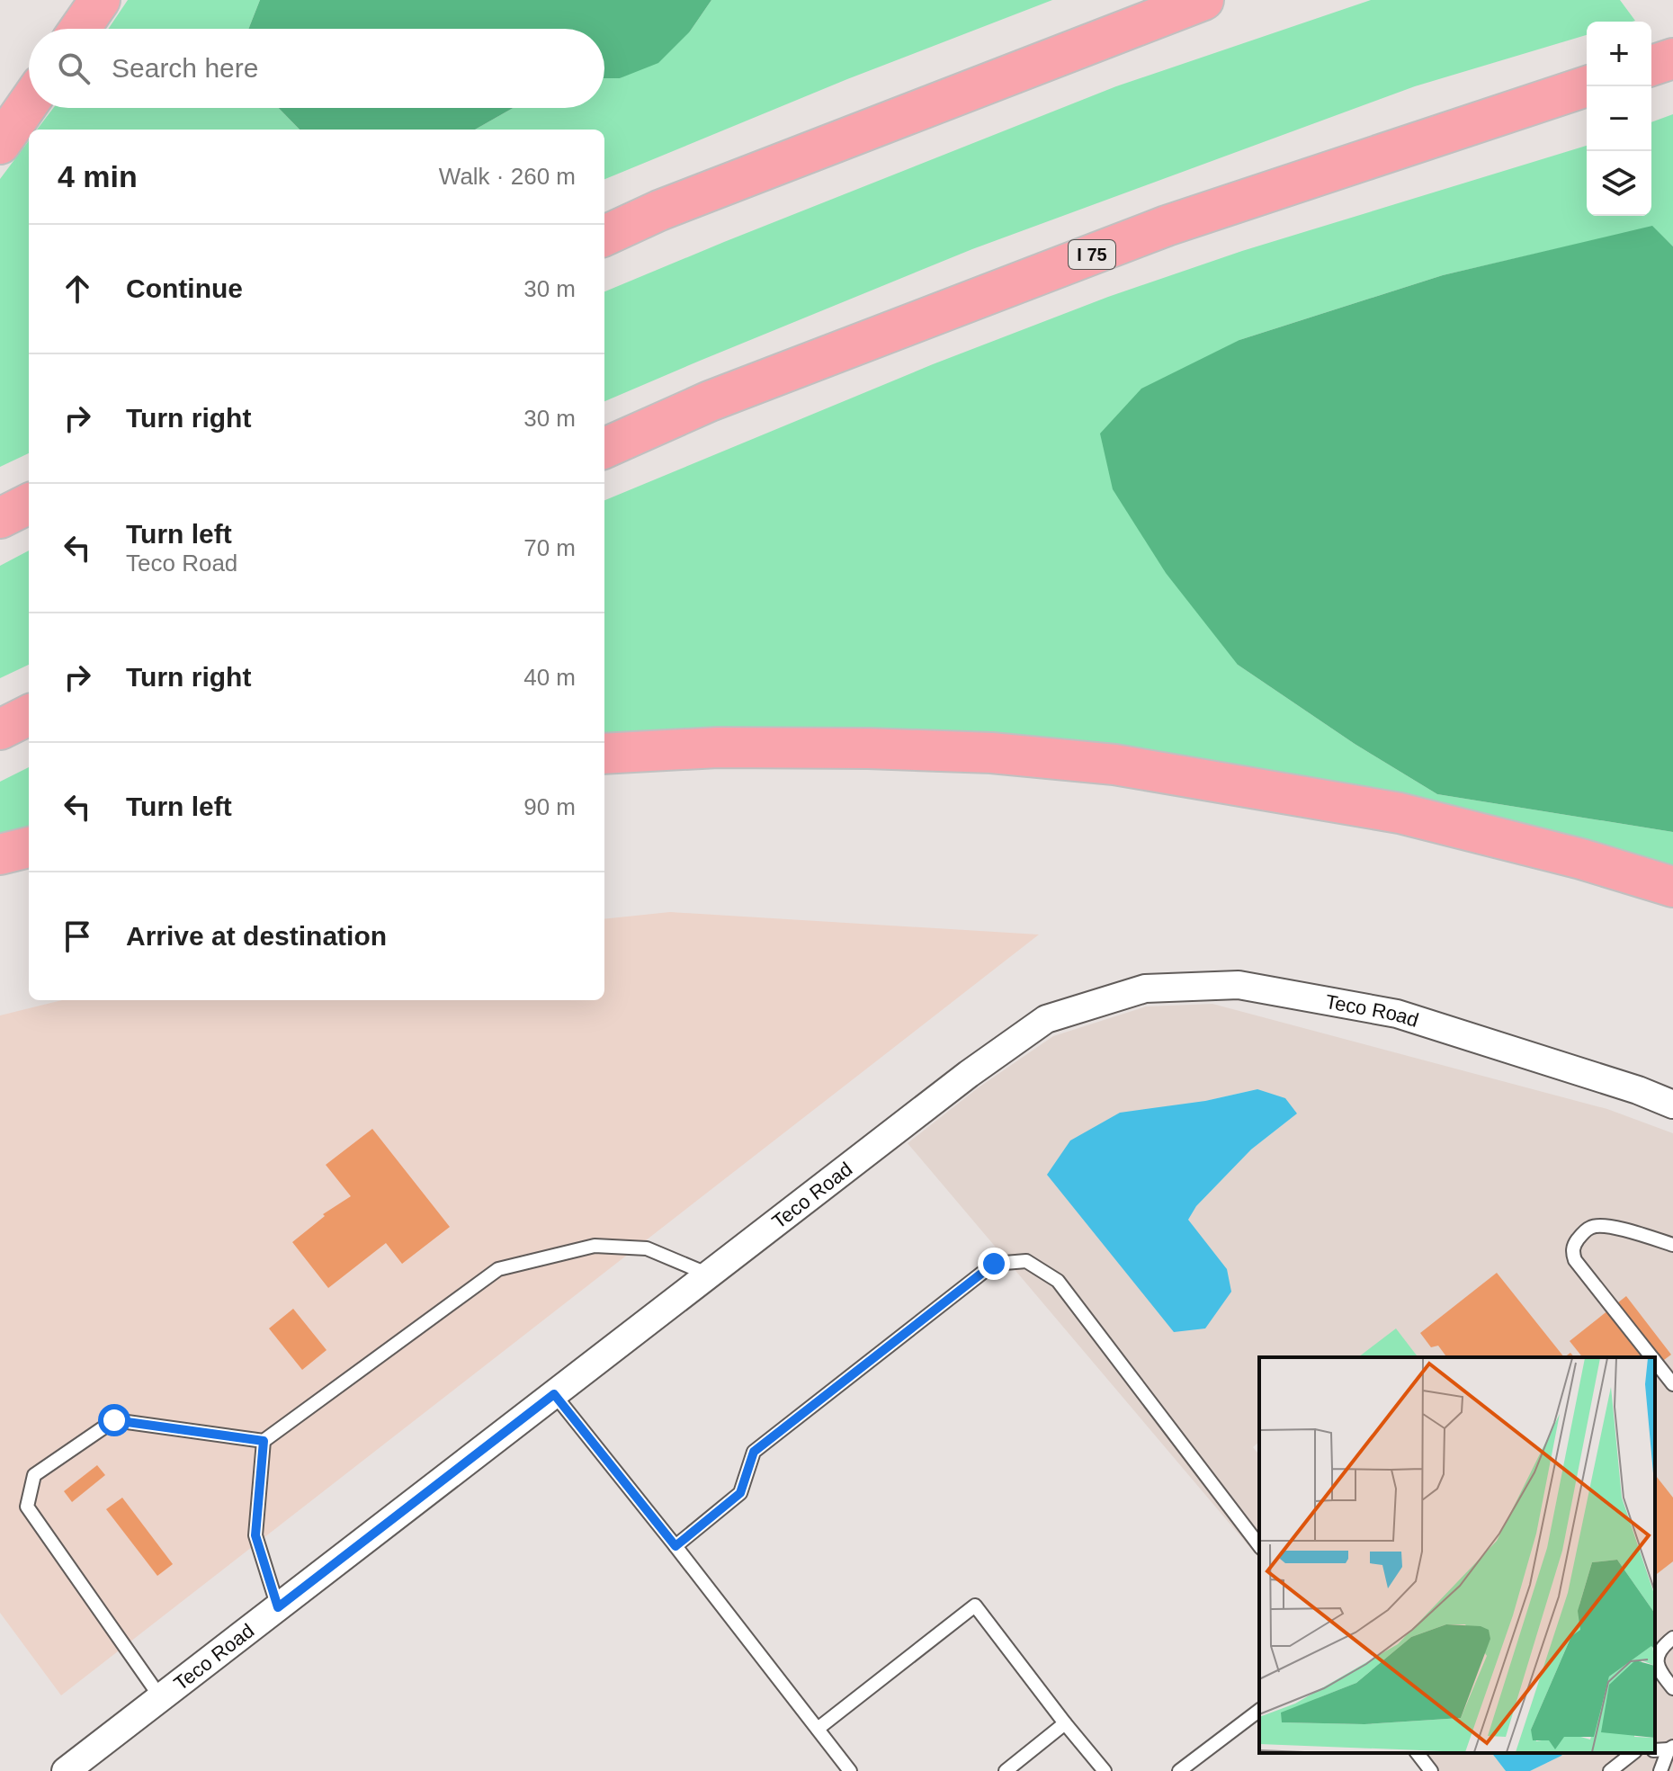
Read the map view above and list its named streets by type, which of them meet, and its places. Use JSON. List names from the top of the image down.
{
  "streets": {
    "highway": ["I 75"],
    "street": ["Teco Road"]
  },
  "page": {
    "map_buttons": ["+", "−"],
    "search": "Search here",
    "heading": ["4 min", "Walk · 260 m"],
    "list": [
      ["Continue", "30 m"],
      ["Turn right", "30 m"],
      ["Turn left", "Teco Road", "70 m"],
      ["Turn right", "40 m"],
      ["Turn left", "90 m"],
      "Arrive at destination"
    ]
  }
}
